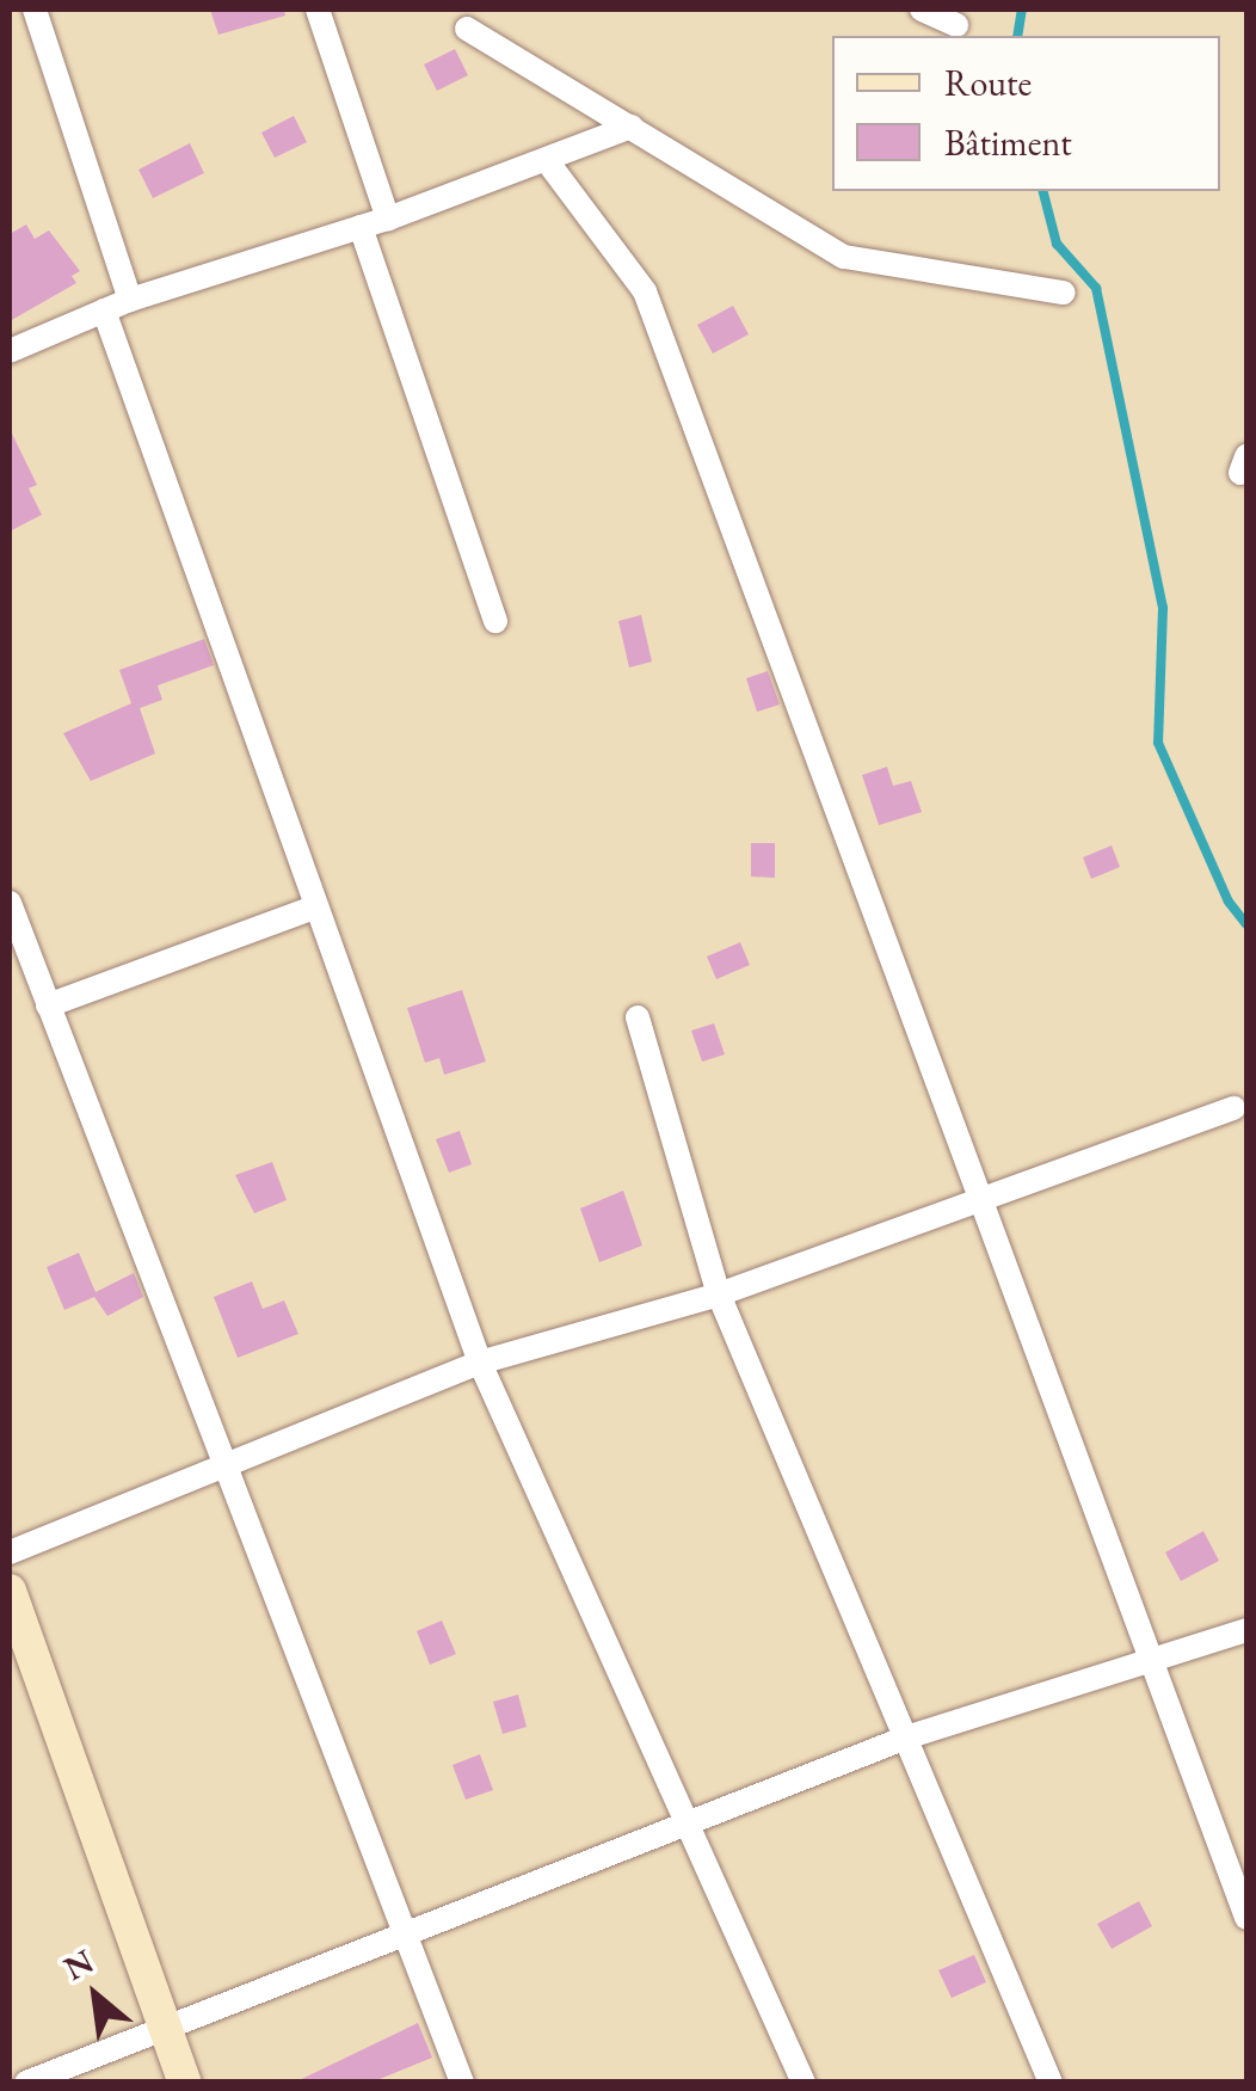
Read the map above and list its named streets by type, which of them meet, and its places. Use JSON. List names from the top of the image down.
{
  "legend": ["Route", "Bâtiment"],
  "north": "top left"
}
